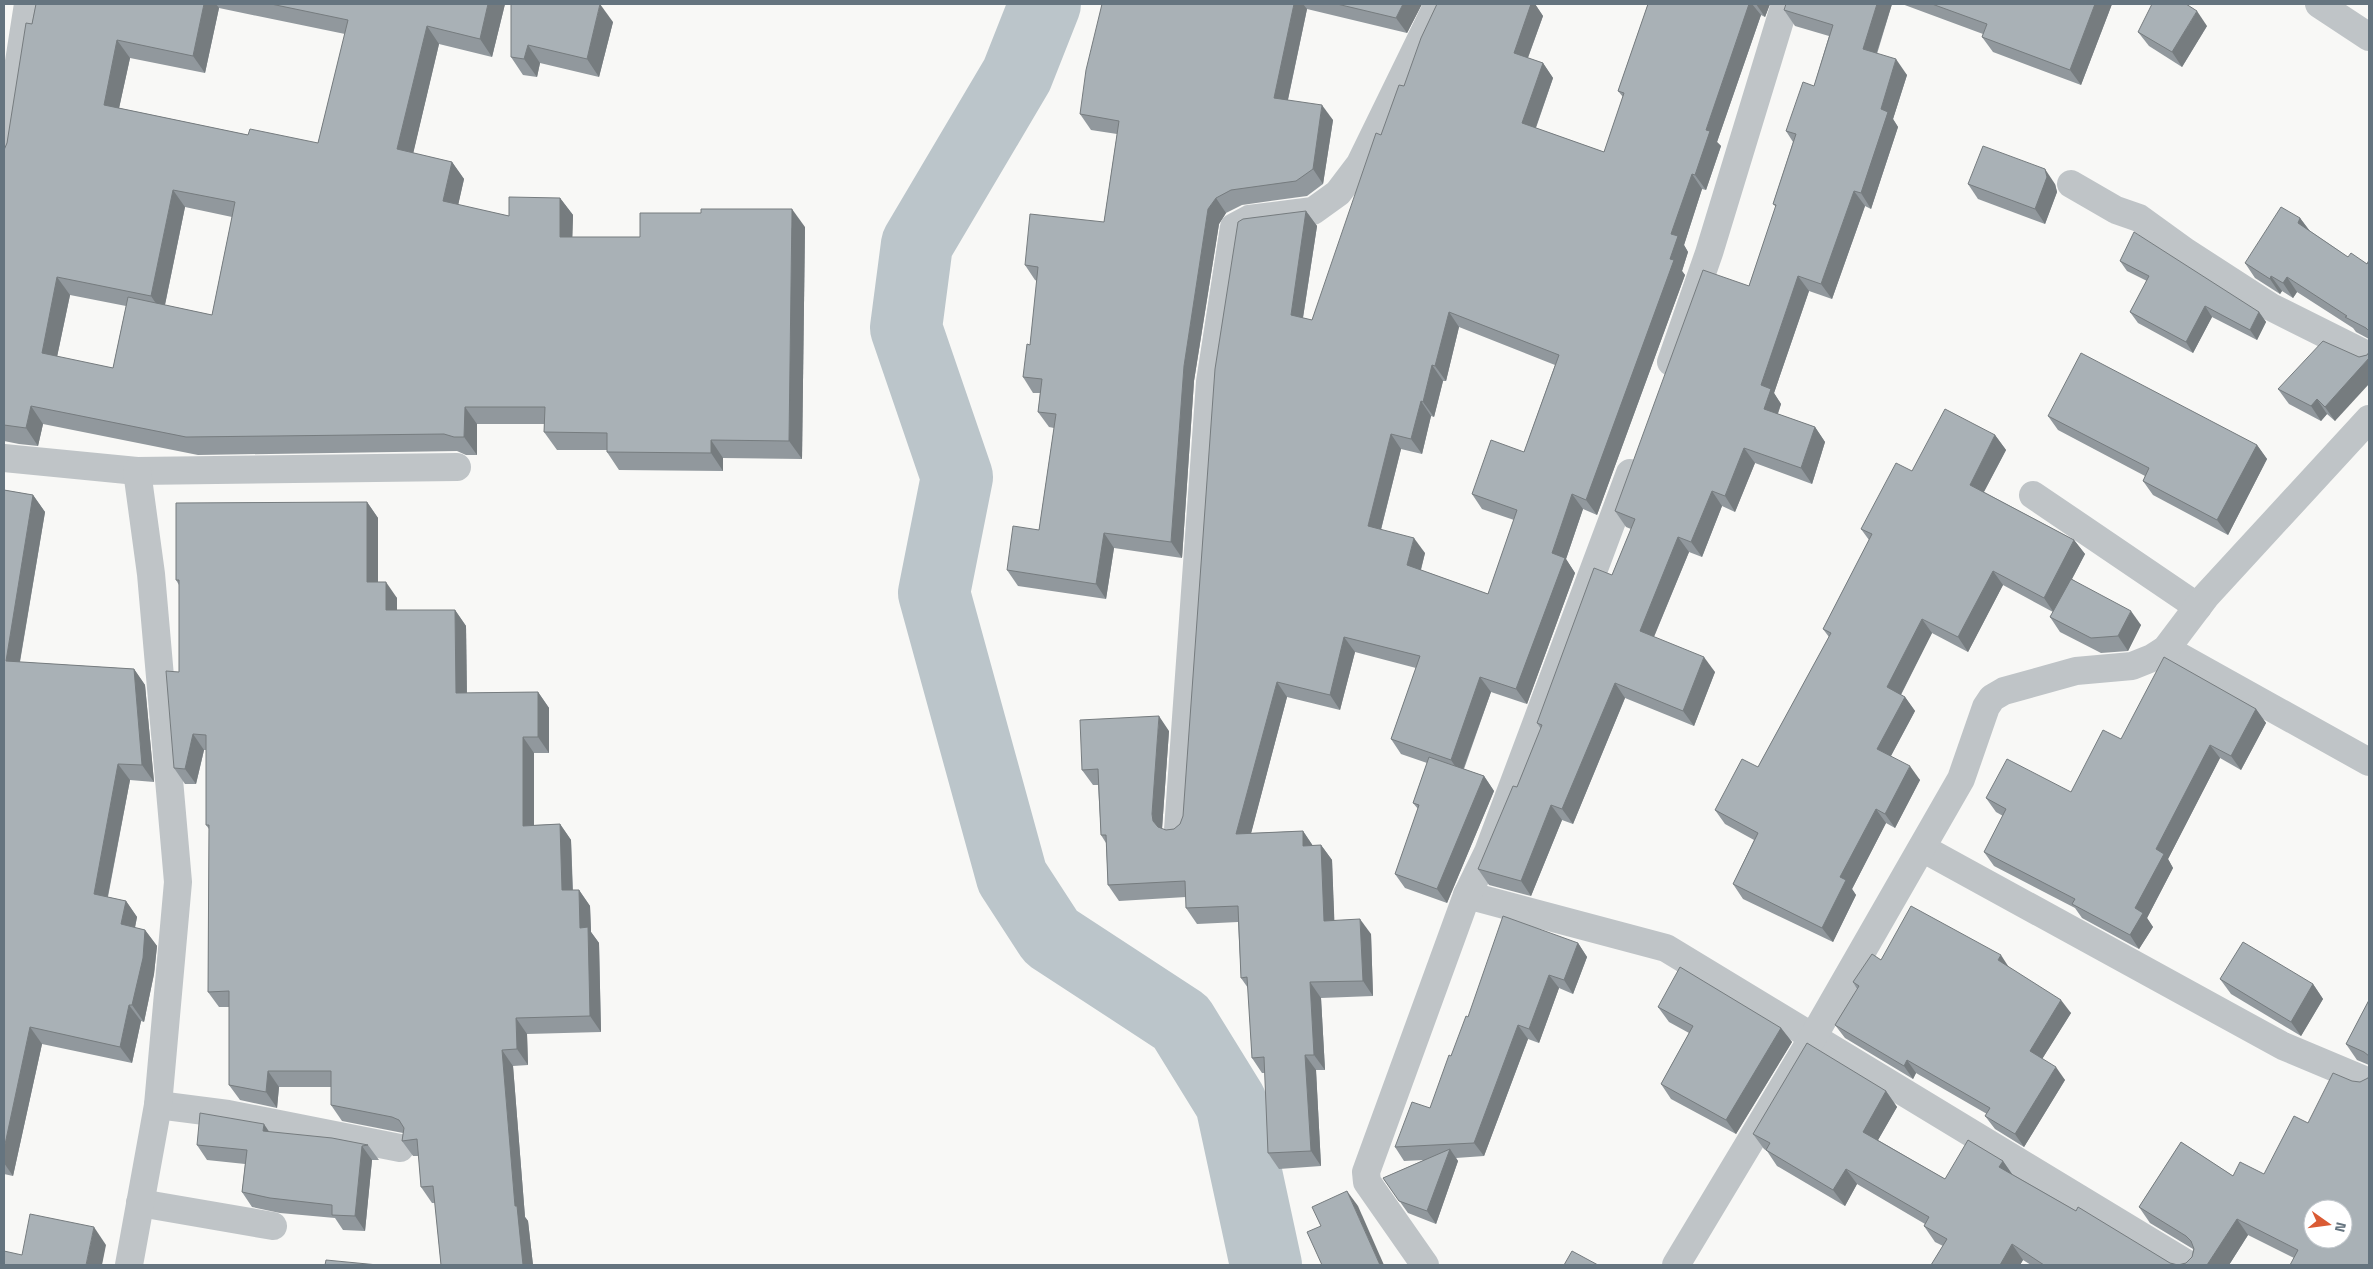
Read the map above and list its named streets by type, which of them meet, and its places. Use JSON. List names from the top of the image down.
{
  "north": "right"
}
